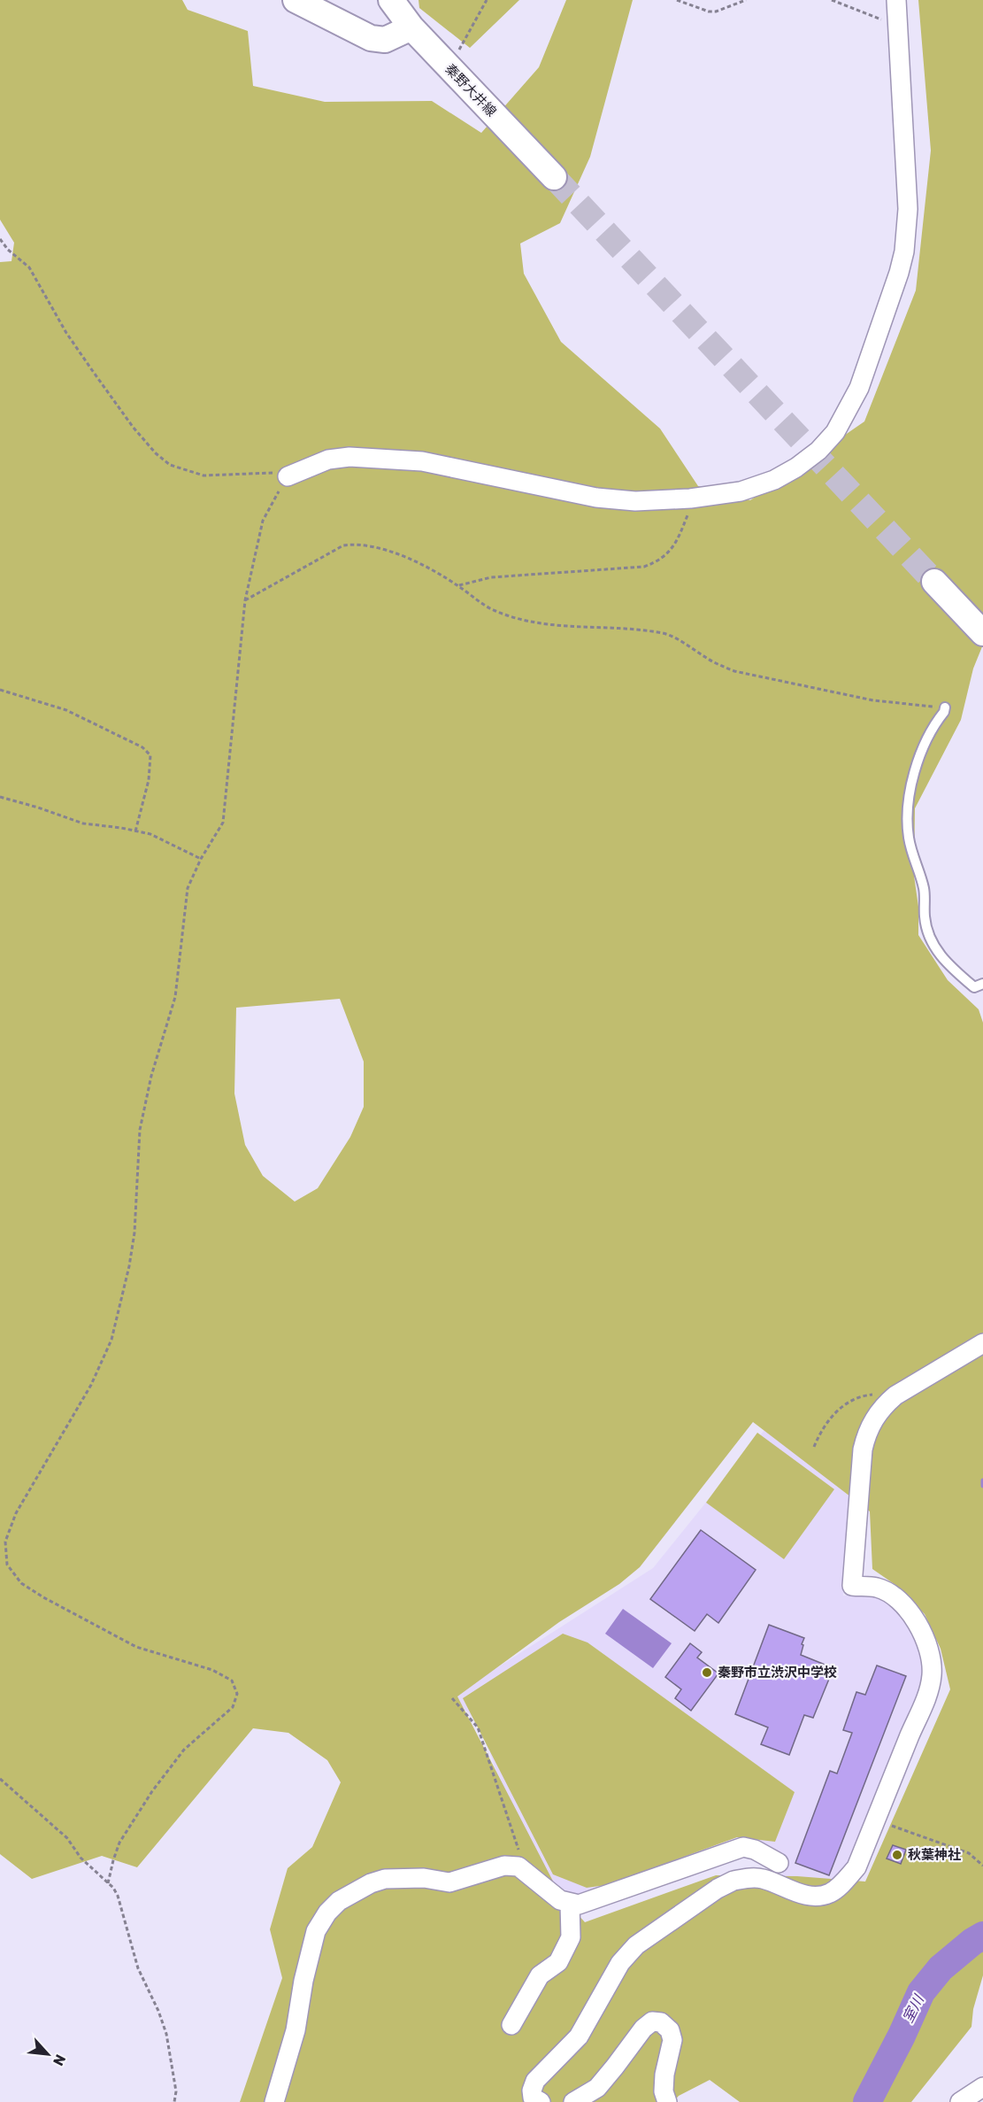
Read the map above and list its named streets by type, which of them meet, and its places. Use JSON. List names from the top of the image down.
{
  "streets": {
    "main road": ["秦野大井線"]
  },
  "water": ["室川"],
  "places": ["秦野市立渋沢中学校", "秋葉神社"],
  "north": "bottom right"
}
